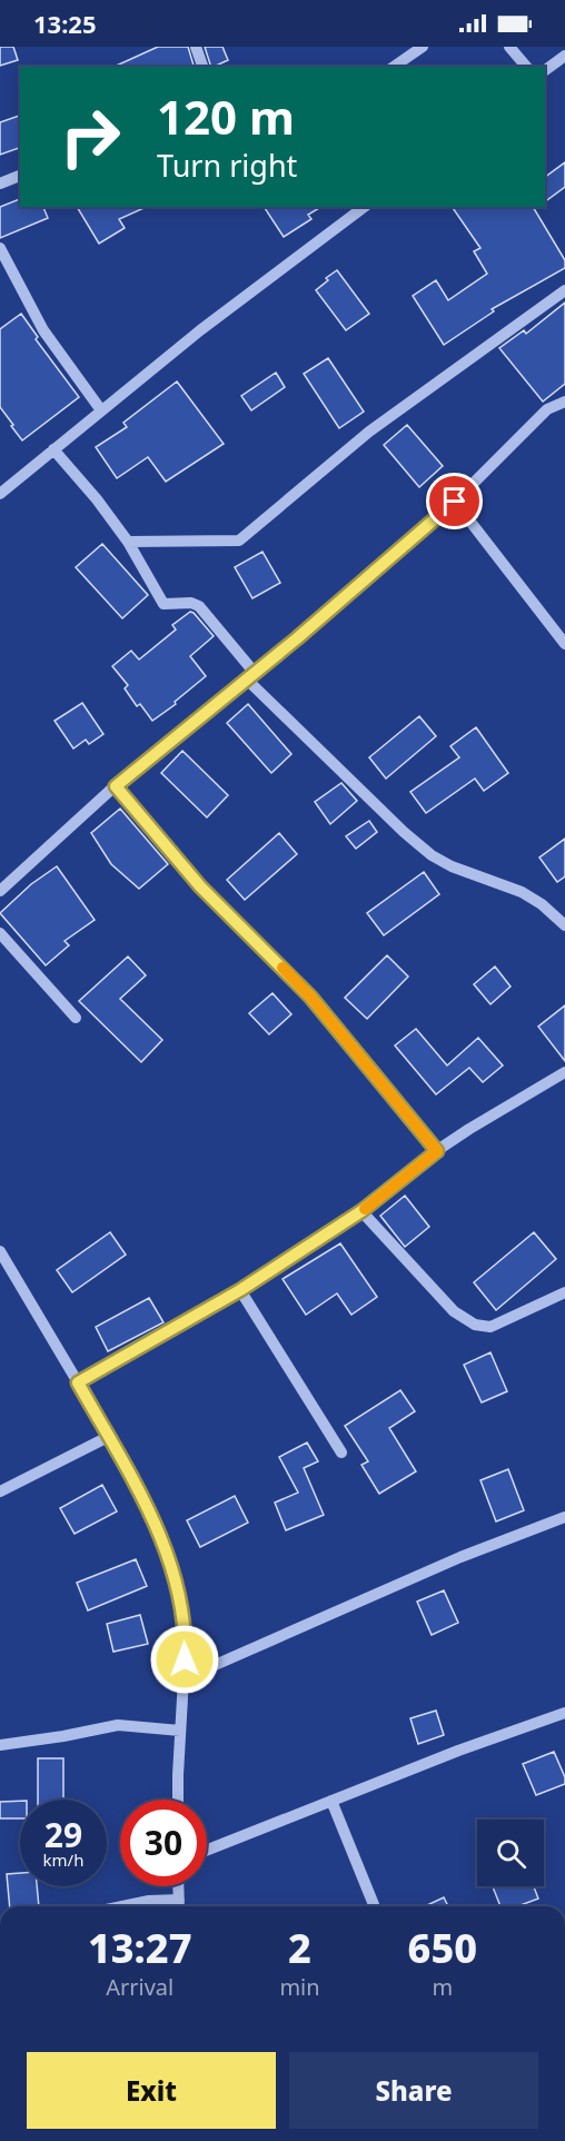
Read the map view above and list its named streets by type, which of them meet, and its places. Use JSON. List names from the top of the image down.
{
  "page": {
    "status": "13:25",
    "turn": ["120 m", "Turn right"],
    "speed": "29 km/h",
    "limit": "30",
    "eta": [
      "13:27",
      "Arrival",
      "2",
      "min",
      "650",
      "m"
    ],
    "buttons": ["Exit", "Share"]
  }
}
